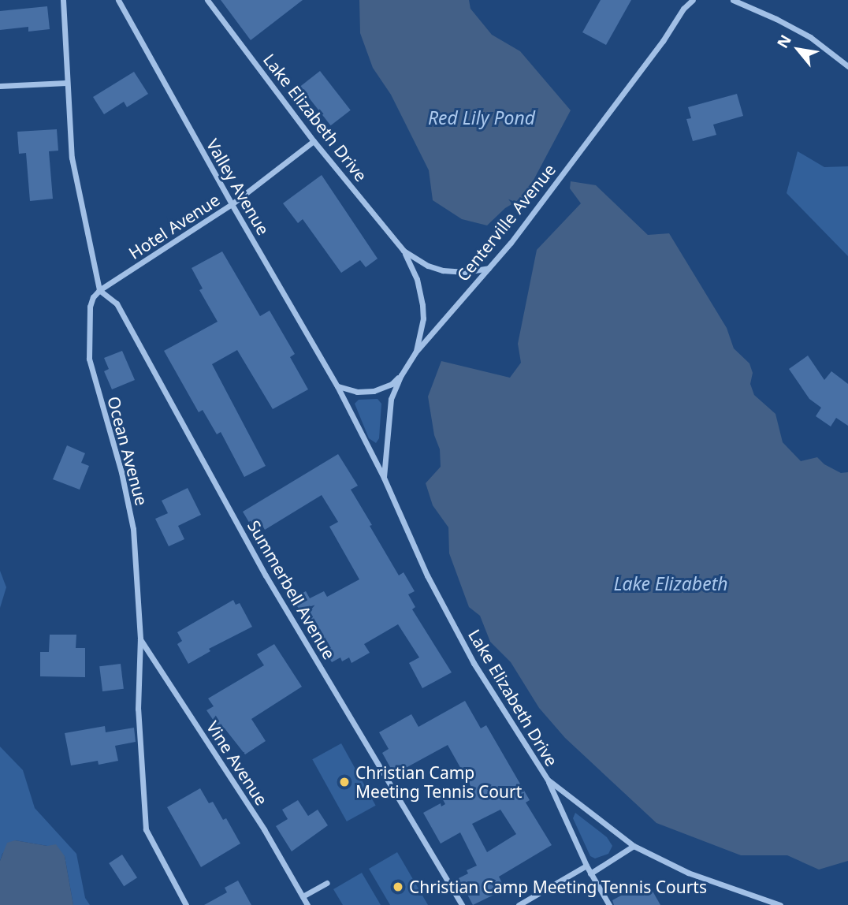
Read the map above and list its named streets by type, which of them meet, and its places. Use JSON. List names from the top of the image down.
{
  "streets": {
    "street": [
      "Lake Elizabeth Drive",
      "Valley Avenue",
      "Centerville Avenue",
      "Hotel Avenue",
      "Ocean Avenue",
      "Summerbell Avenue",
      "Vine Avenue"
    ]
  },
  "crossings": [
    ["Lake Elizabeth Drive", "Valley Avenue"],
    ["Lake Elizabeth Drive", "Centerville Avenue"],
    ["Lake Elizabeth Drive", "Hotel Avenue"],
    ["Valley Avenue", "Centerville Avenue"],
    ["Valley Avenue", "Hotel Avenue"],
    ["Hotel Avenue", "Ocean Avenue"],
    ["Hotel Avenue", "Summerbell Avenue"],
    ["Ocean Avenue", "Summerbell Avenue"],
    ["Ocean Avenue", "Vine Avenue"]
  ],
  "water": ["Red Lily Pond", "Lake Elizabeth"],
  "places": ["Christian Camp Meeting Tennis Court", "Christian Camp Meeting Tennis Courts"],
  "north": "top left"
}
